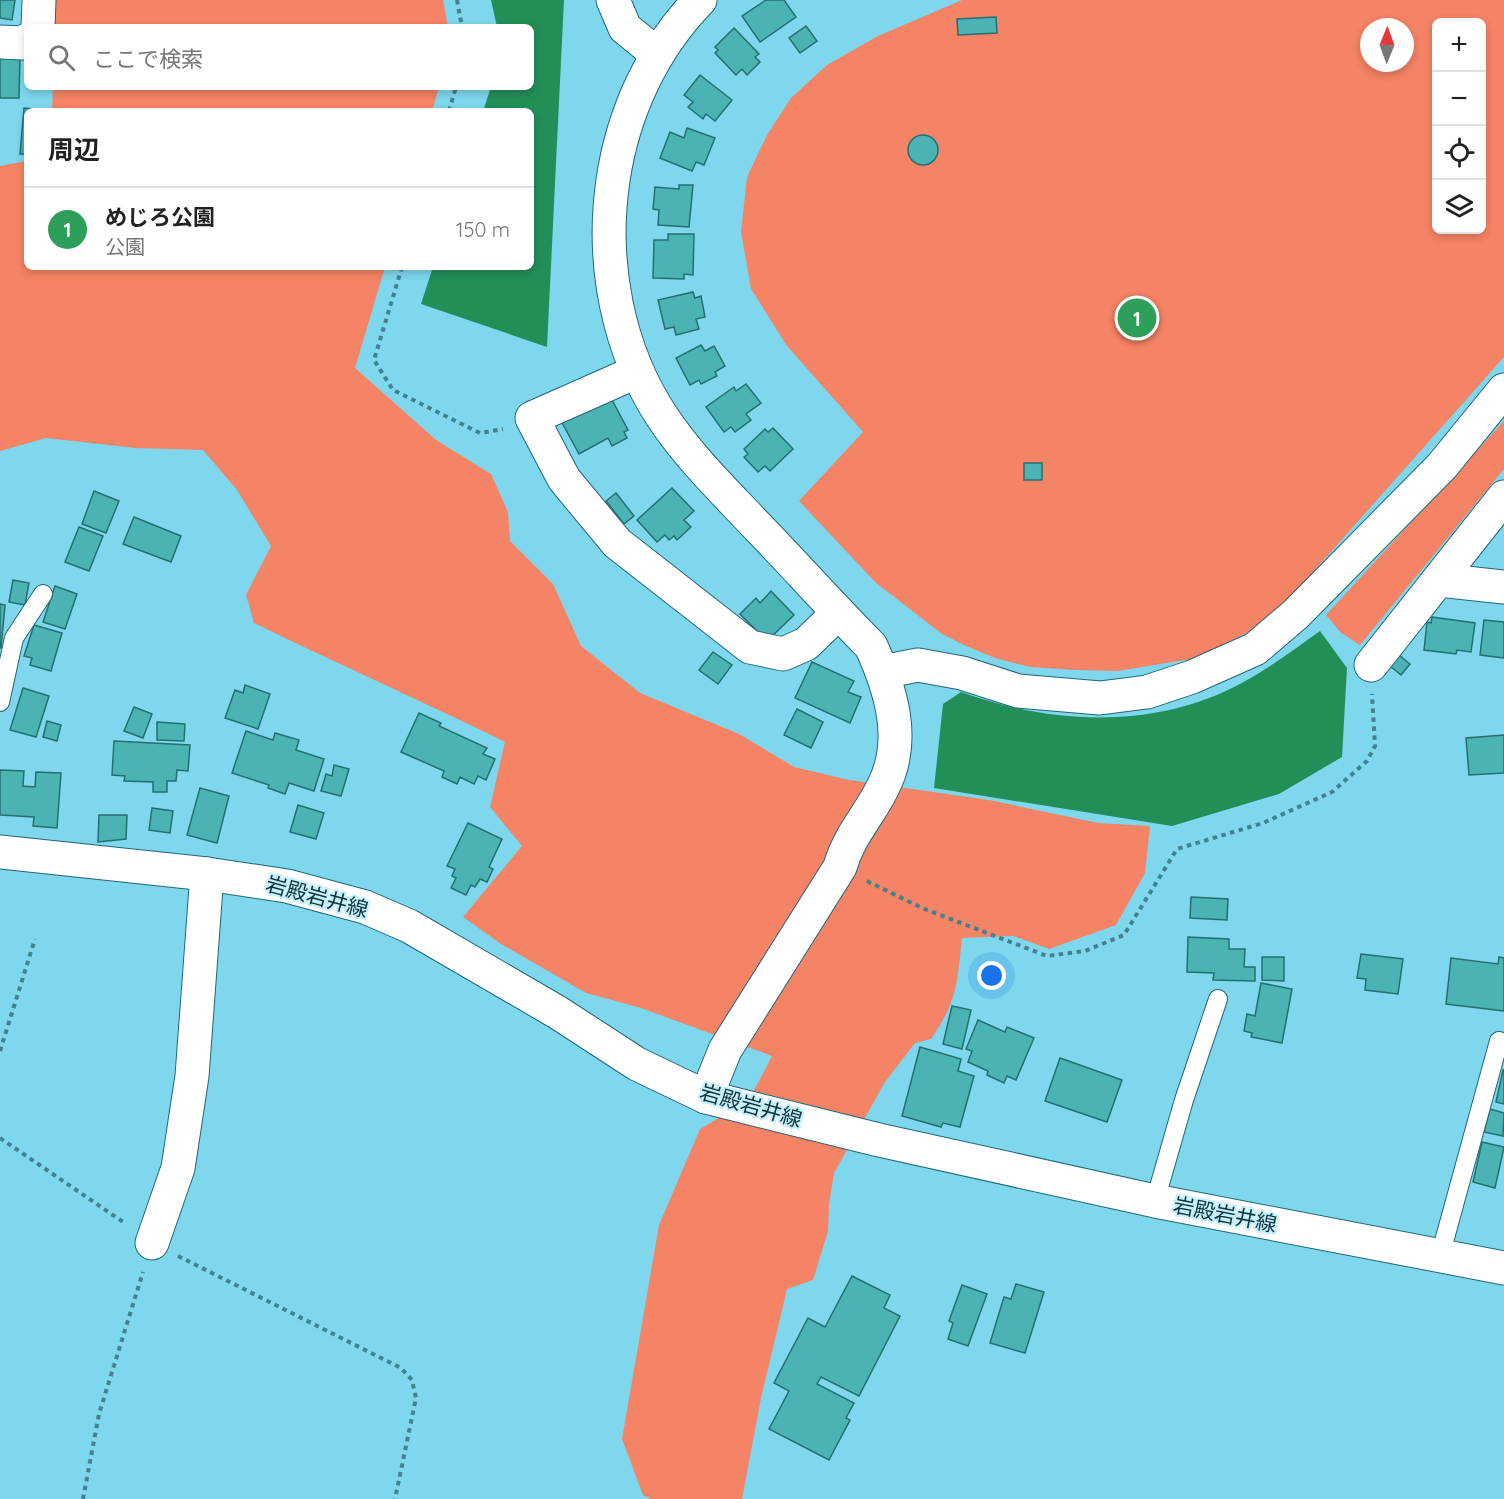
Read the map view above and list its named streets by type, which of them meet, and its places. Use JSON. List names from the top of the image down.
{
  "streets": {
    "street": ["岩殿岩井線"]
  },
  "north": "top",
  "page": {
    "map_buttons": ["+", "−"],
    "search": "ここで検索",
    "heading": "周辺",
    "list": [
      {
        "mark": "1",
        "name": "めじろ公園",
        "note": "公園",
        "value": "150 m"
      }
    ],
    "pins": "1"
  }
}
